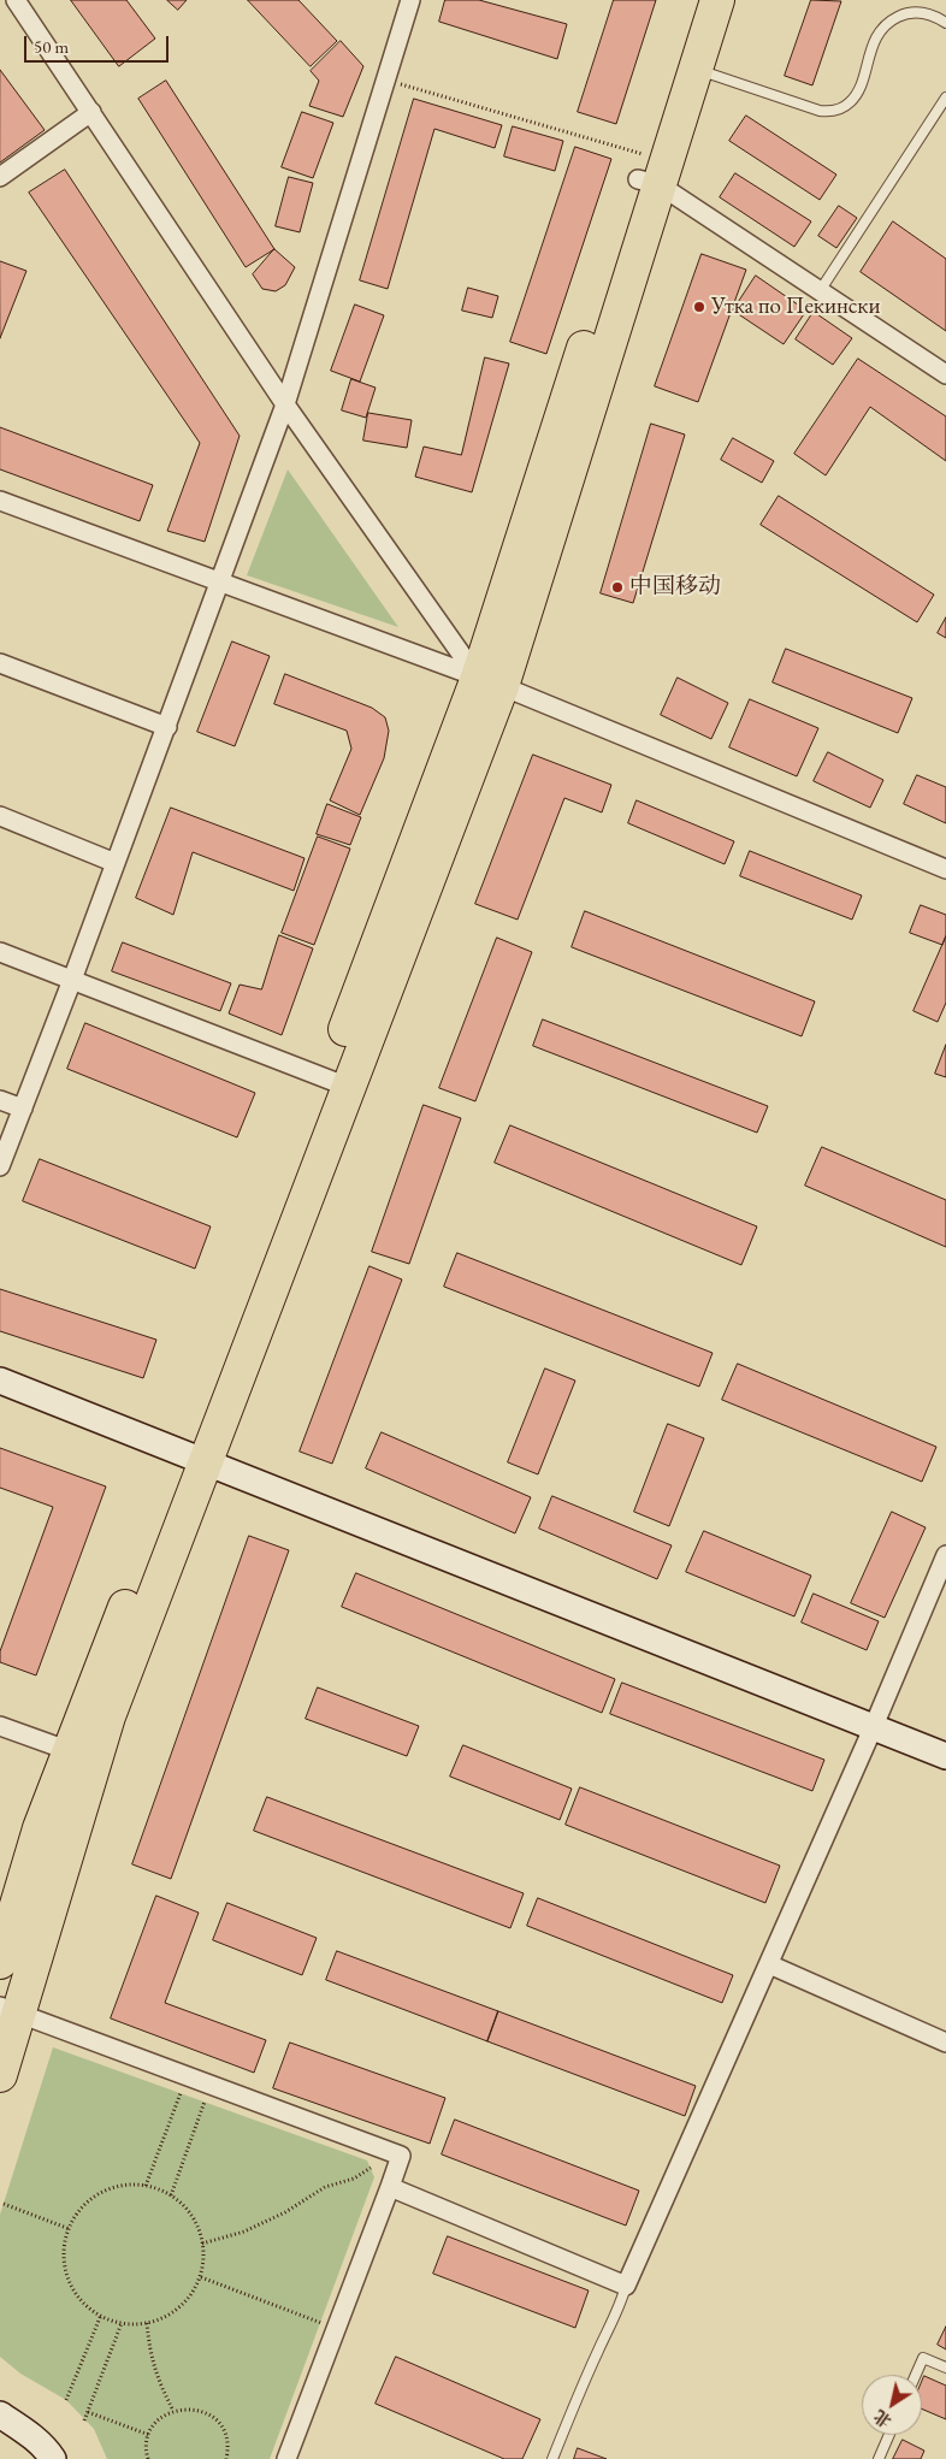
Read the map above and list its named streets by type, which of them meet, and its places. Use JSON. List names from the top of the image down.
{
  "places": ["Утка по Пекински", "中国移动"],
  "scale_bar": "50 m",
  "north": "bottom left"
}
